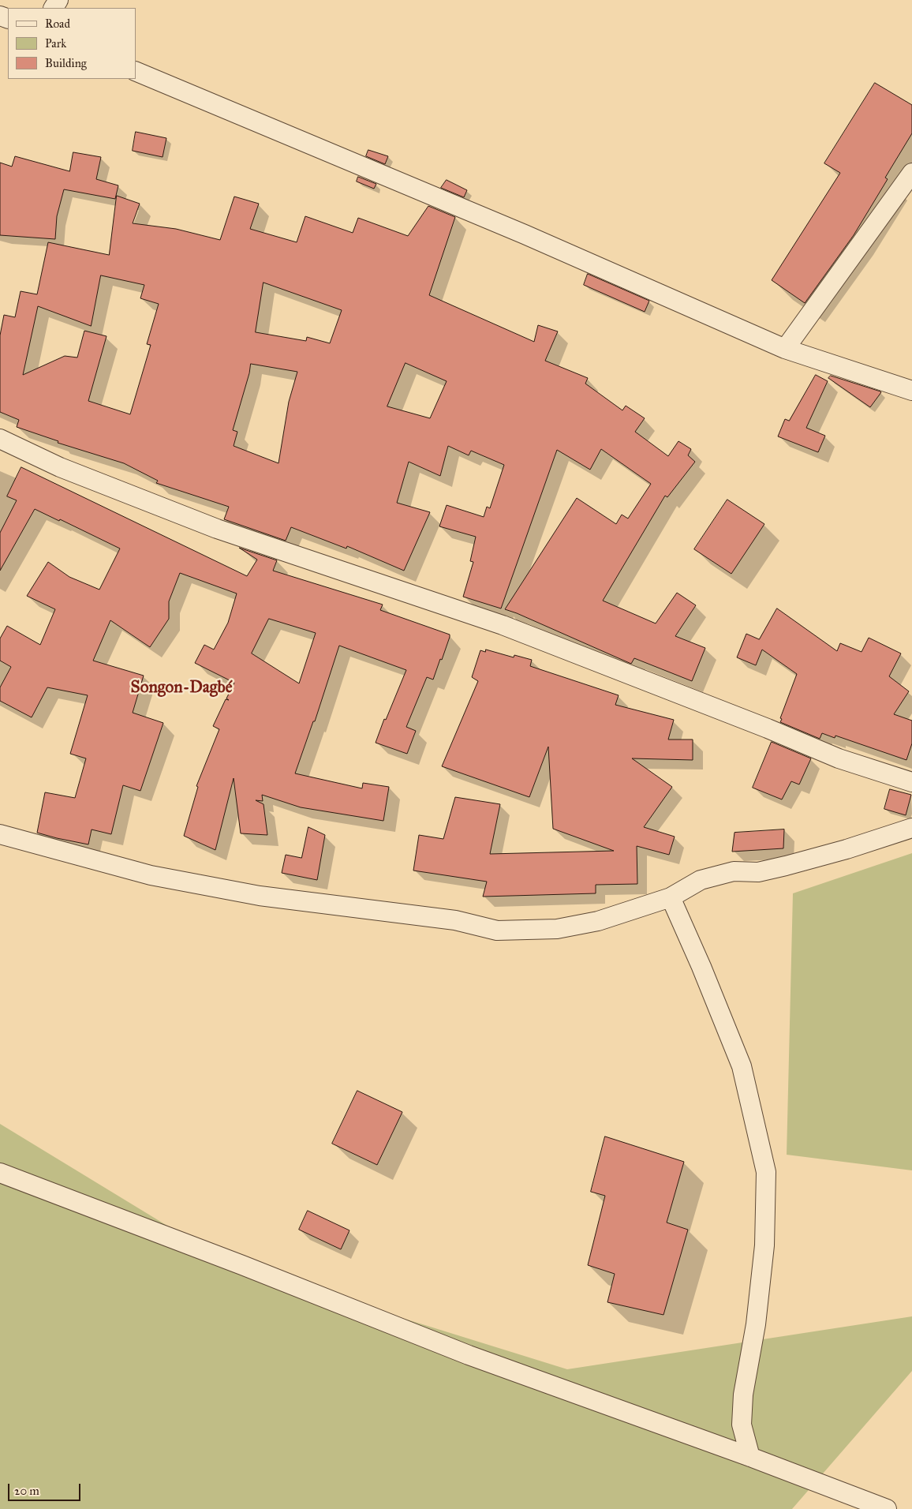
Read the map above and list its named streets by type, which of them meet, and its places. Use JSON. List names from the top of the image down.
{
  "districts": ["Songon-Dagbé"],
  "legend": ["Road", "Park", "Building"],
  "scale_bar": "20 m"
}
